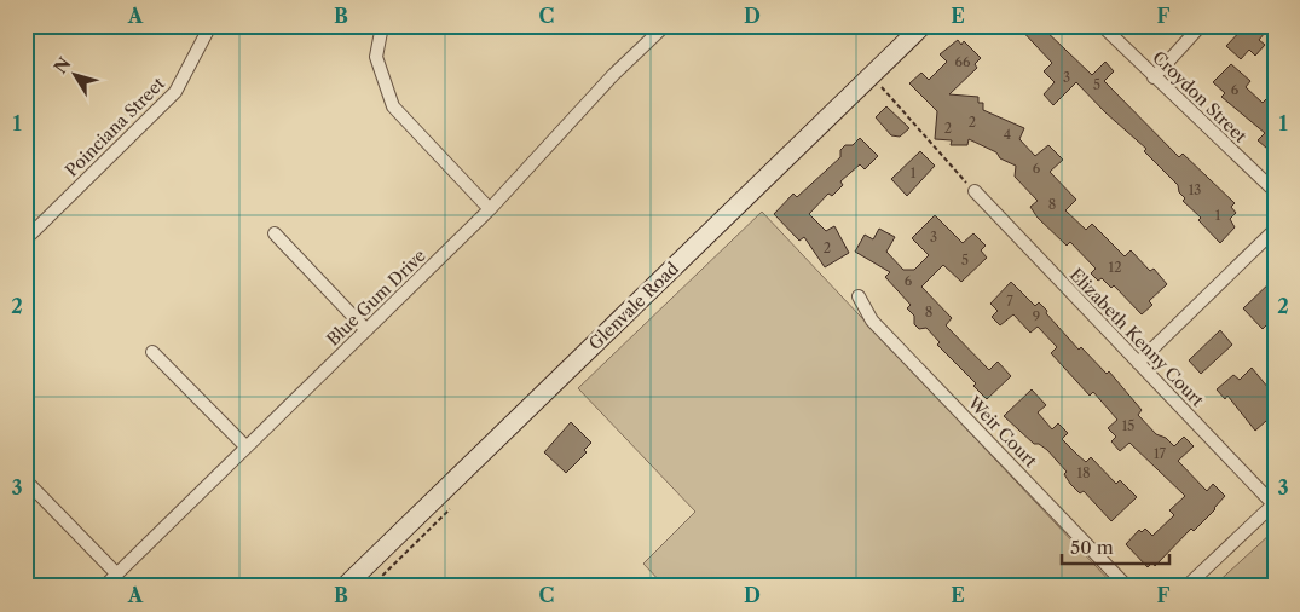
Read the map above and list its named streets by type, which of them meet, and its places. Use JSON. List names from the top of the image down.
{
  "streets": {
    "street": [
      "Croydon Street",
      "Poinciana Street",
      "Blue Gum Drive",
      "Glenvale Road",
      "Elizabeth Kenny Court",
      "Weir Court"
    ]
  },
  "house_numbers": [
    "66",
    "3",
    "5",
    "6",
    "2",
    "2",
    "4",
    "6",
    "1",
    "13",
    "8",
    "1",
    "3",
    "2",
    "5",
    "12",
    "6",
    "7",
    "8",
    "9",
    "15",
    "17",
    "18"
  ],
  "scale_bar": "50 m",
  "north": "top left",
  "grid": {
    "columns": [
      "A",
      "B",
      "C",
      "D",
      "E",
      "F"
    ],
    "rows": ["1", "2", "3"]
  }
}
